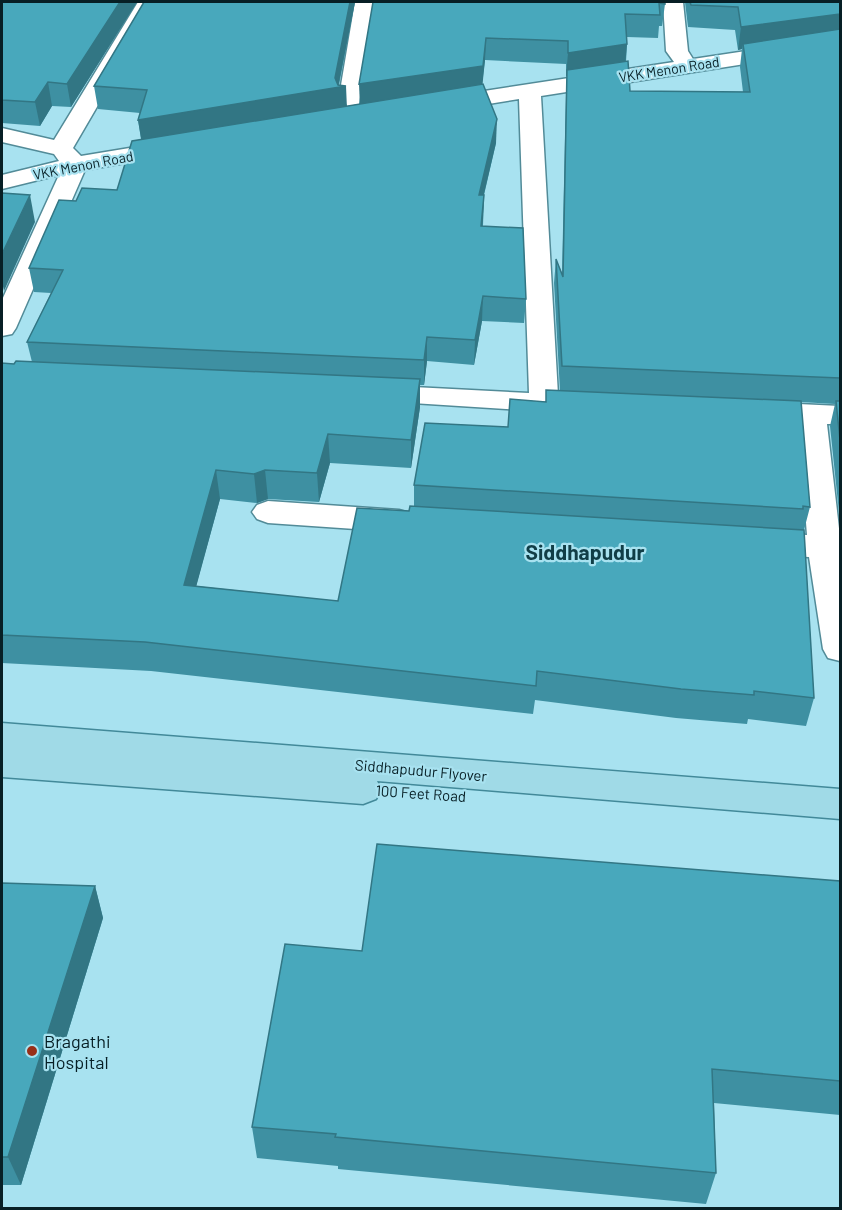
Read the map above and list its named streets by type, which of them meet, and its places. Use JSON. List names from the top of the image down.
{
  "streets": {
    "main road": ["Siddhapudur Flyover", "100 Feet Road"],
    "street": ["VKK Menon Road"]
  },
  "districts": ["Siddhapudur"],
  "places": ["Bragathi Hospital"]
}
